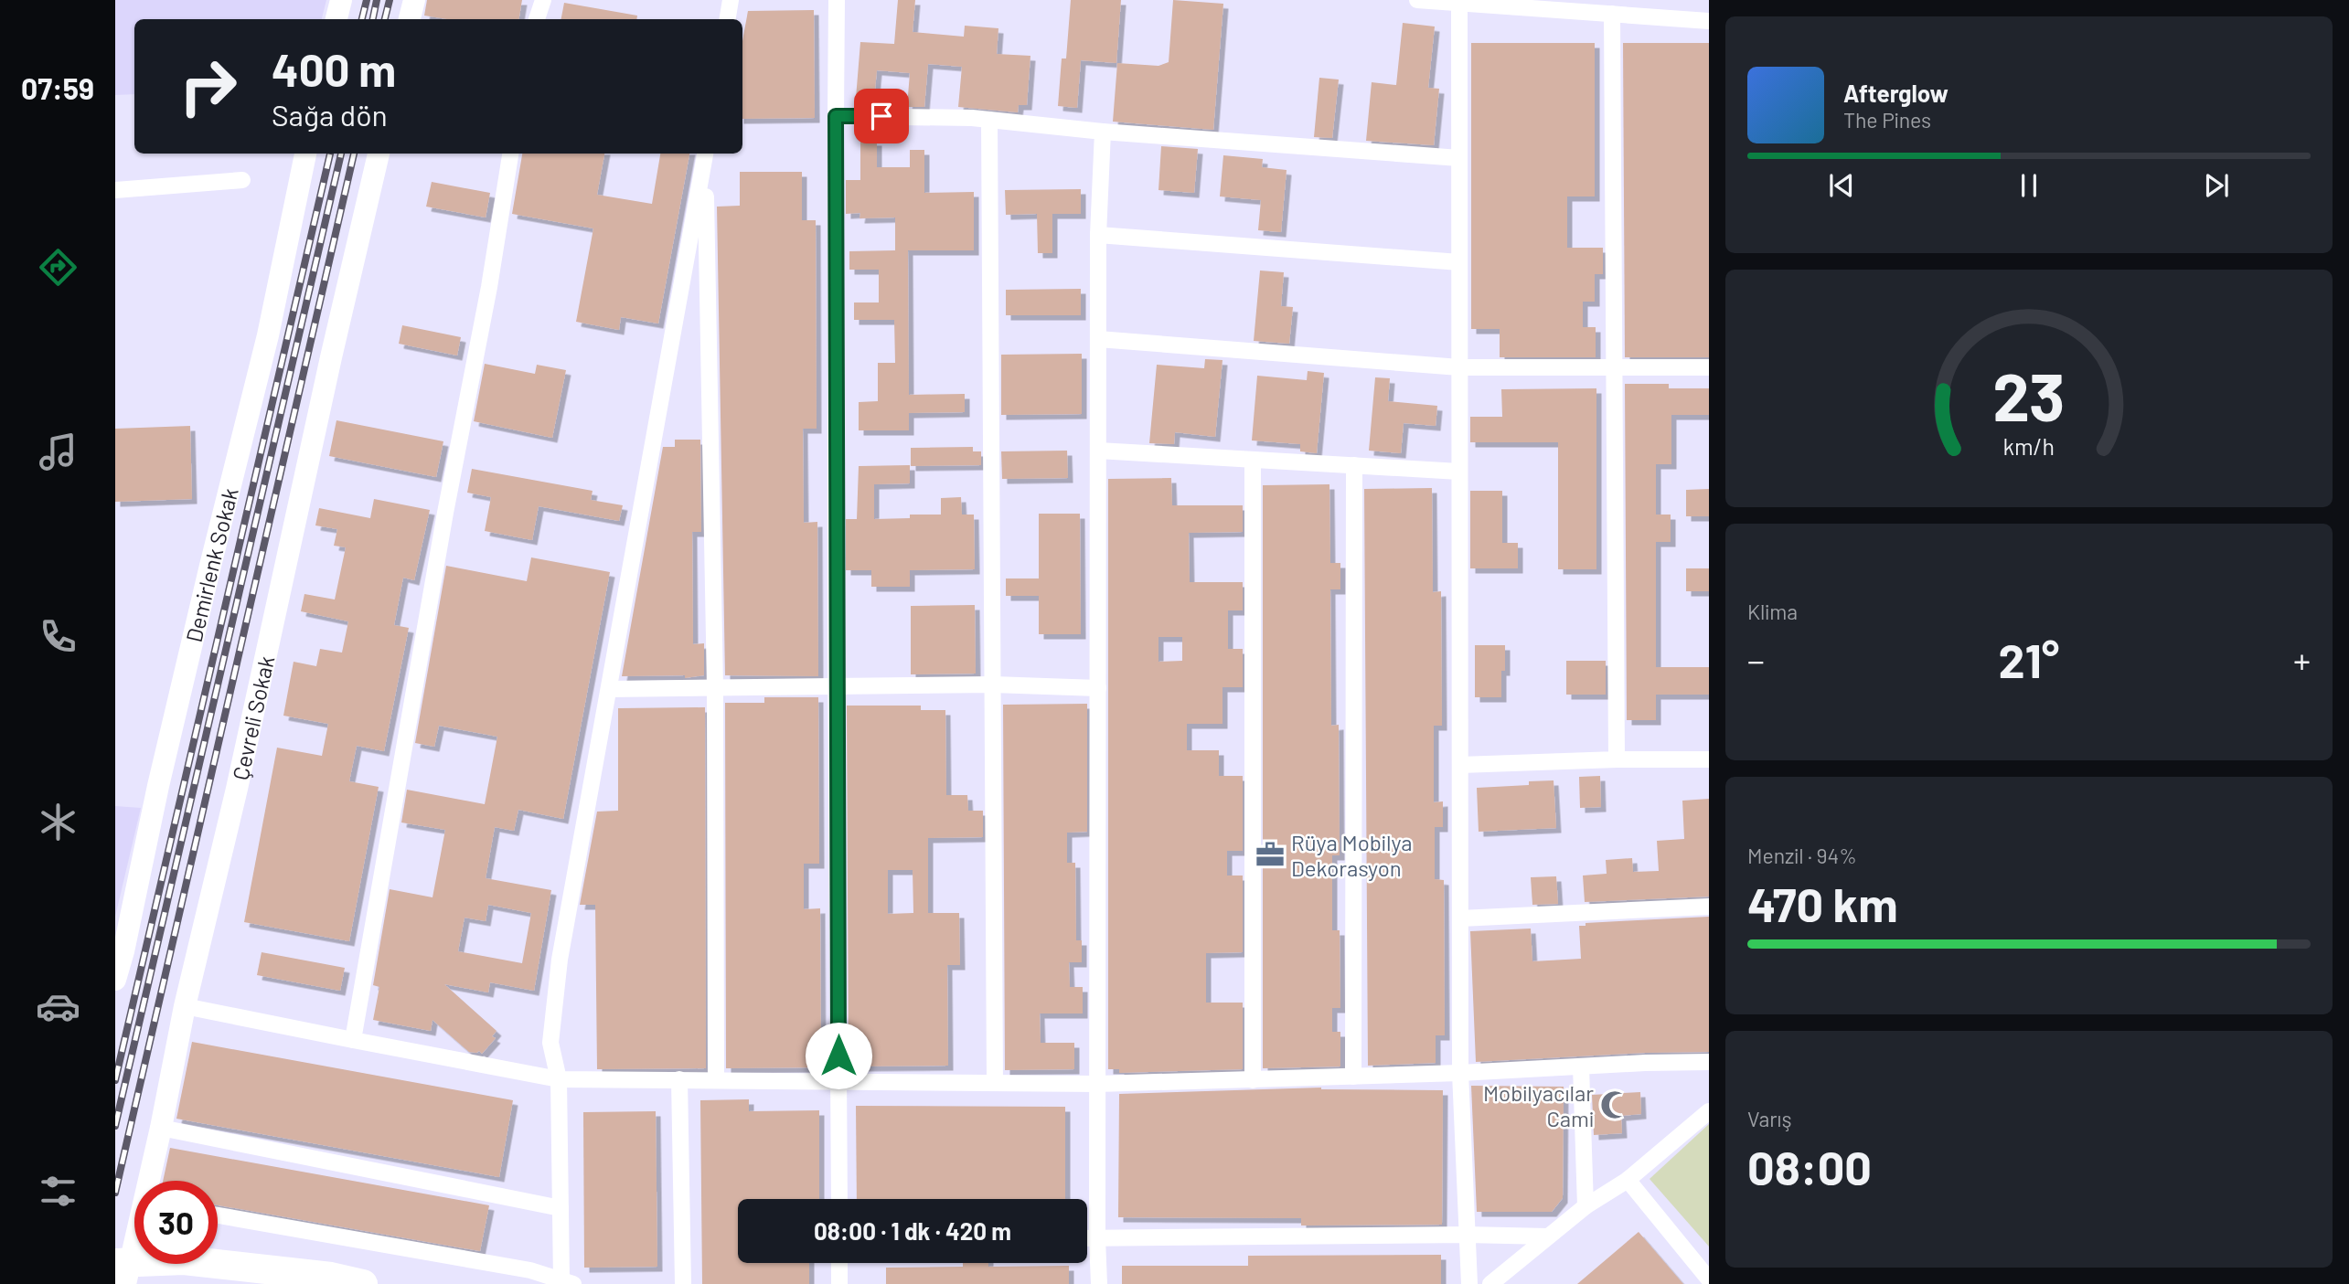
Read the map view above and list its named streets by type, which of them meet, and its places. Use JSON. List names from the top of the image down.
{
  "streets": {
    "street": ["Demirlenk Sokak", "Çevreli Sokak"]
  },
  "places": {
    "office": ["Rüya Mobilya Dekorasyon"],
    "mosque": ["Mobilyacılar Cami"]
  },
  "page": {
    "tabs": "07:59",
    "turn": ["400 m", "Sağa dön"],
    "song": ["Afterglow", "The Pines"],
    "tile": [
      "Klima",
      ["Menzil · 94%", "470 km"],
      ["Varış", "08:00"]
    ],
    "heat": ["−", "21°", "+"],
    "limit": "30",
    "trip": "08:00 · 1 dk · 420 m",
    "gauge": ["23", "km/h"]
  }
}
